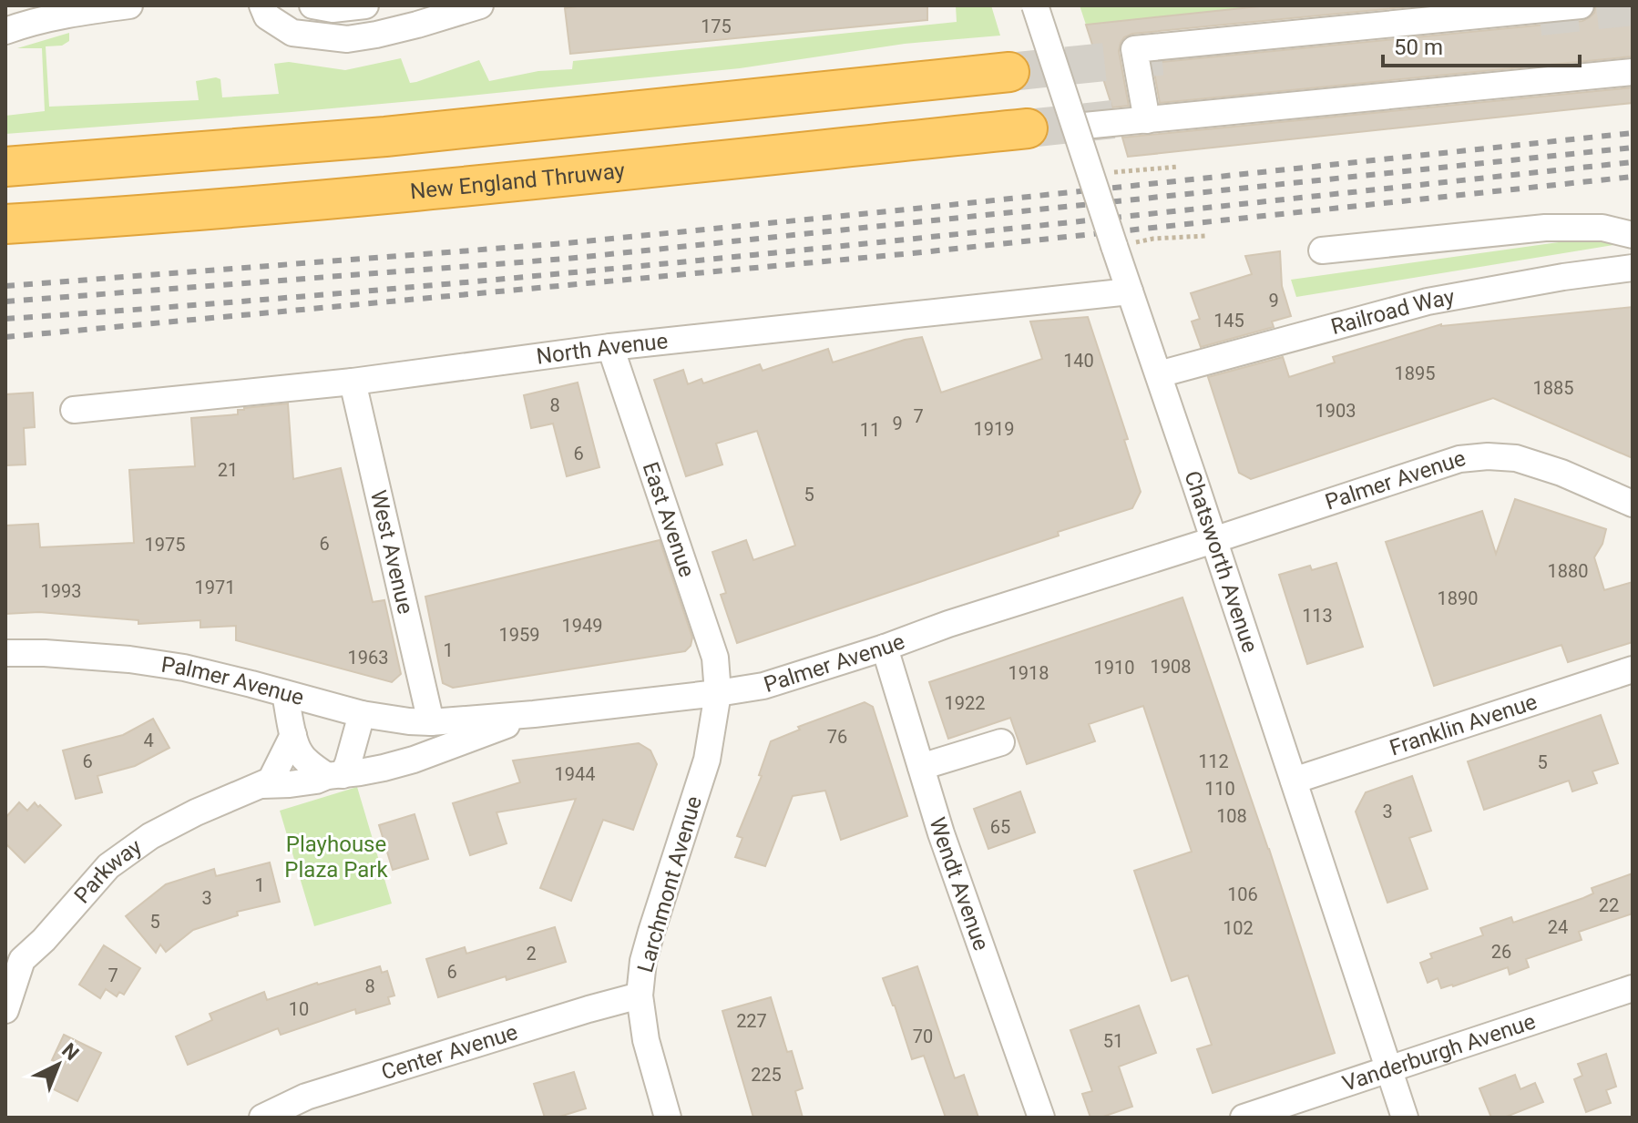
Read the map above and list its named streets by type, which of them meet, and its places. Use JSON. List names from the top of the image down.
{
  "streets": {
    "highway": ["New England Thruway"],
    "street": [
      "Railroad Way",
      "North Avenue",
      "Palmer Avenue",
      "East Avenue",
      "West Avenue",
      "Chatsworth Avenue",
      "Franklin Avenue",
      "Parkway",
      "Wendt Avenue",
      "Larchmont Avenue",
      "Center Avenue",
      "Vanderburgh Avenue"
    ]
  },
  "crossings": [
    ["Railroad Way", "Chatsworth Avenue"],
    ["North Avenue", "East Avenue"],
    ["North Avenue", "West Avenue"],
    ["North Avenue", "Chatsworth Avenue"],
    ["Palmer Avenue", "East Avenue"],
    ["Palmer Avenue", "West Avenue"],
    ["Palmer Avenue", "Chatsworth Avenue"],
    ["Palmer Avenue", "Parkway"],
    ["Palmer Avenue", "Wendt Avenue"],
    ["Palmer Avenue", "Larchmont Avenue"],
    ["East Avenue", "Larchmont Avenue"],
    ["Chatsworth Avenue", "Franklin Avenue"],
    ["Chatsworth Avenue", "Vanderburgh Avenue"],
    ["Larchmont Avenue", "Center Avenue"]
  ],
  "parks": ["Playhouse Plaza Park"],
  "house_numbers": [
    "175",
    "9",
    "145",
    "140",
    "1895",
    "1885",
    "8",
    "1903",
    "7",
    "9",
    "1919",
    "11",
    "6",
    "21",
    "5",
    "6",
    "1975",
    "1880",
    "1971",
    "1993",
    "1890",
    "113",
    "1949",
    "1959",
    "1",
    "1963",
    "1908",
    "1910",
    "1918",
    "1922",
    "76",
    "4",
    "6",
    "112",
    "5",
    "1944",
    "110",
    "3",
    "108",
    "65",
    "1",
    "106",
    "3",
    "22",
    "5",
    "24",
    "102",
    "26",
    "2",
    "6",
    "7",
    "8",
    "10",
    "227",
    "70",
    "51",
    "225"
  ],
  "scale_bar": "50 m",
  "north": "top right"
}
